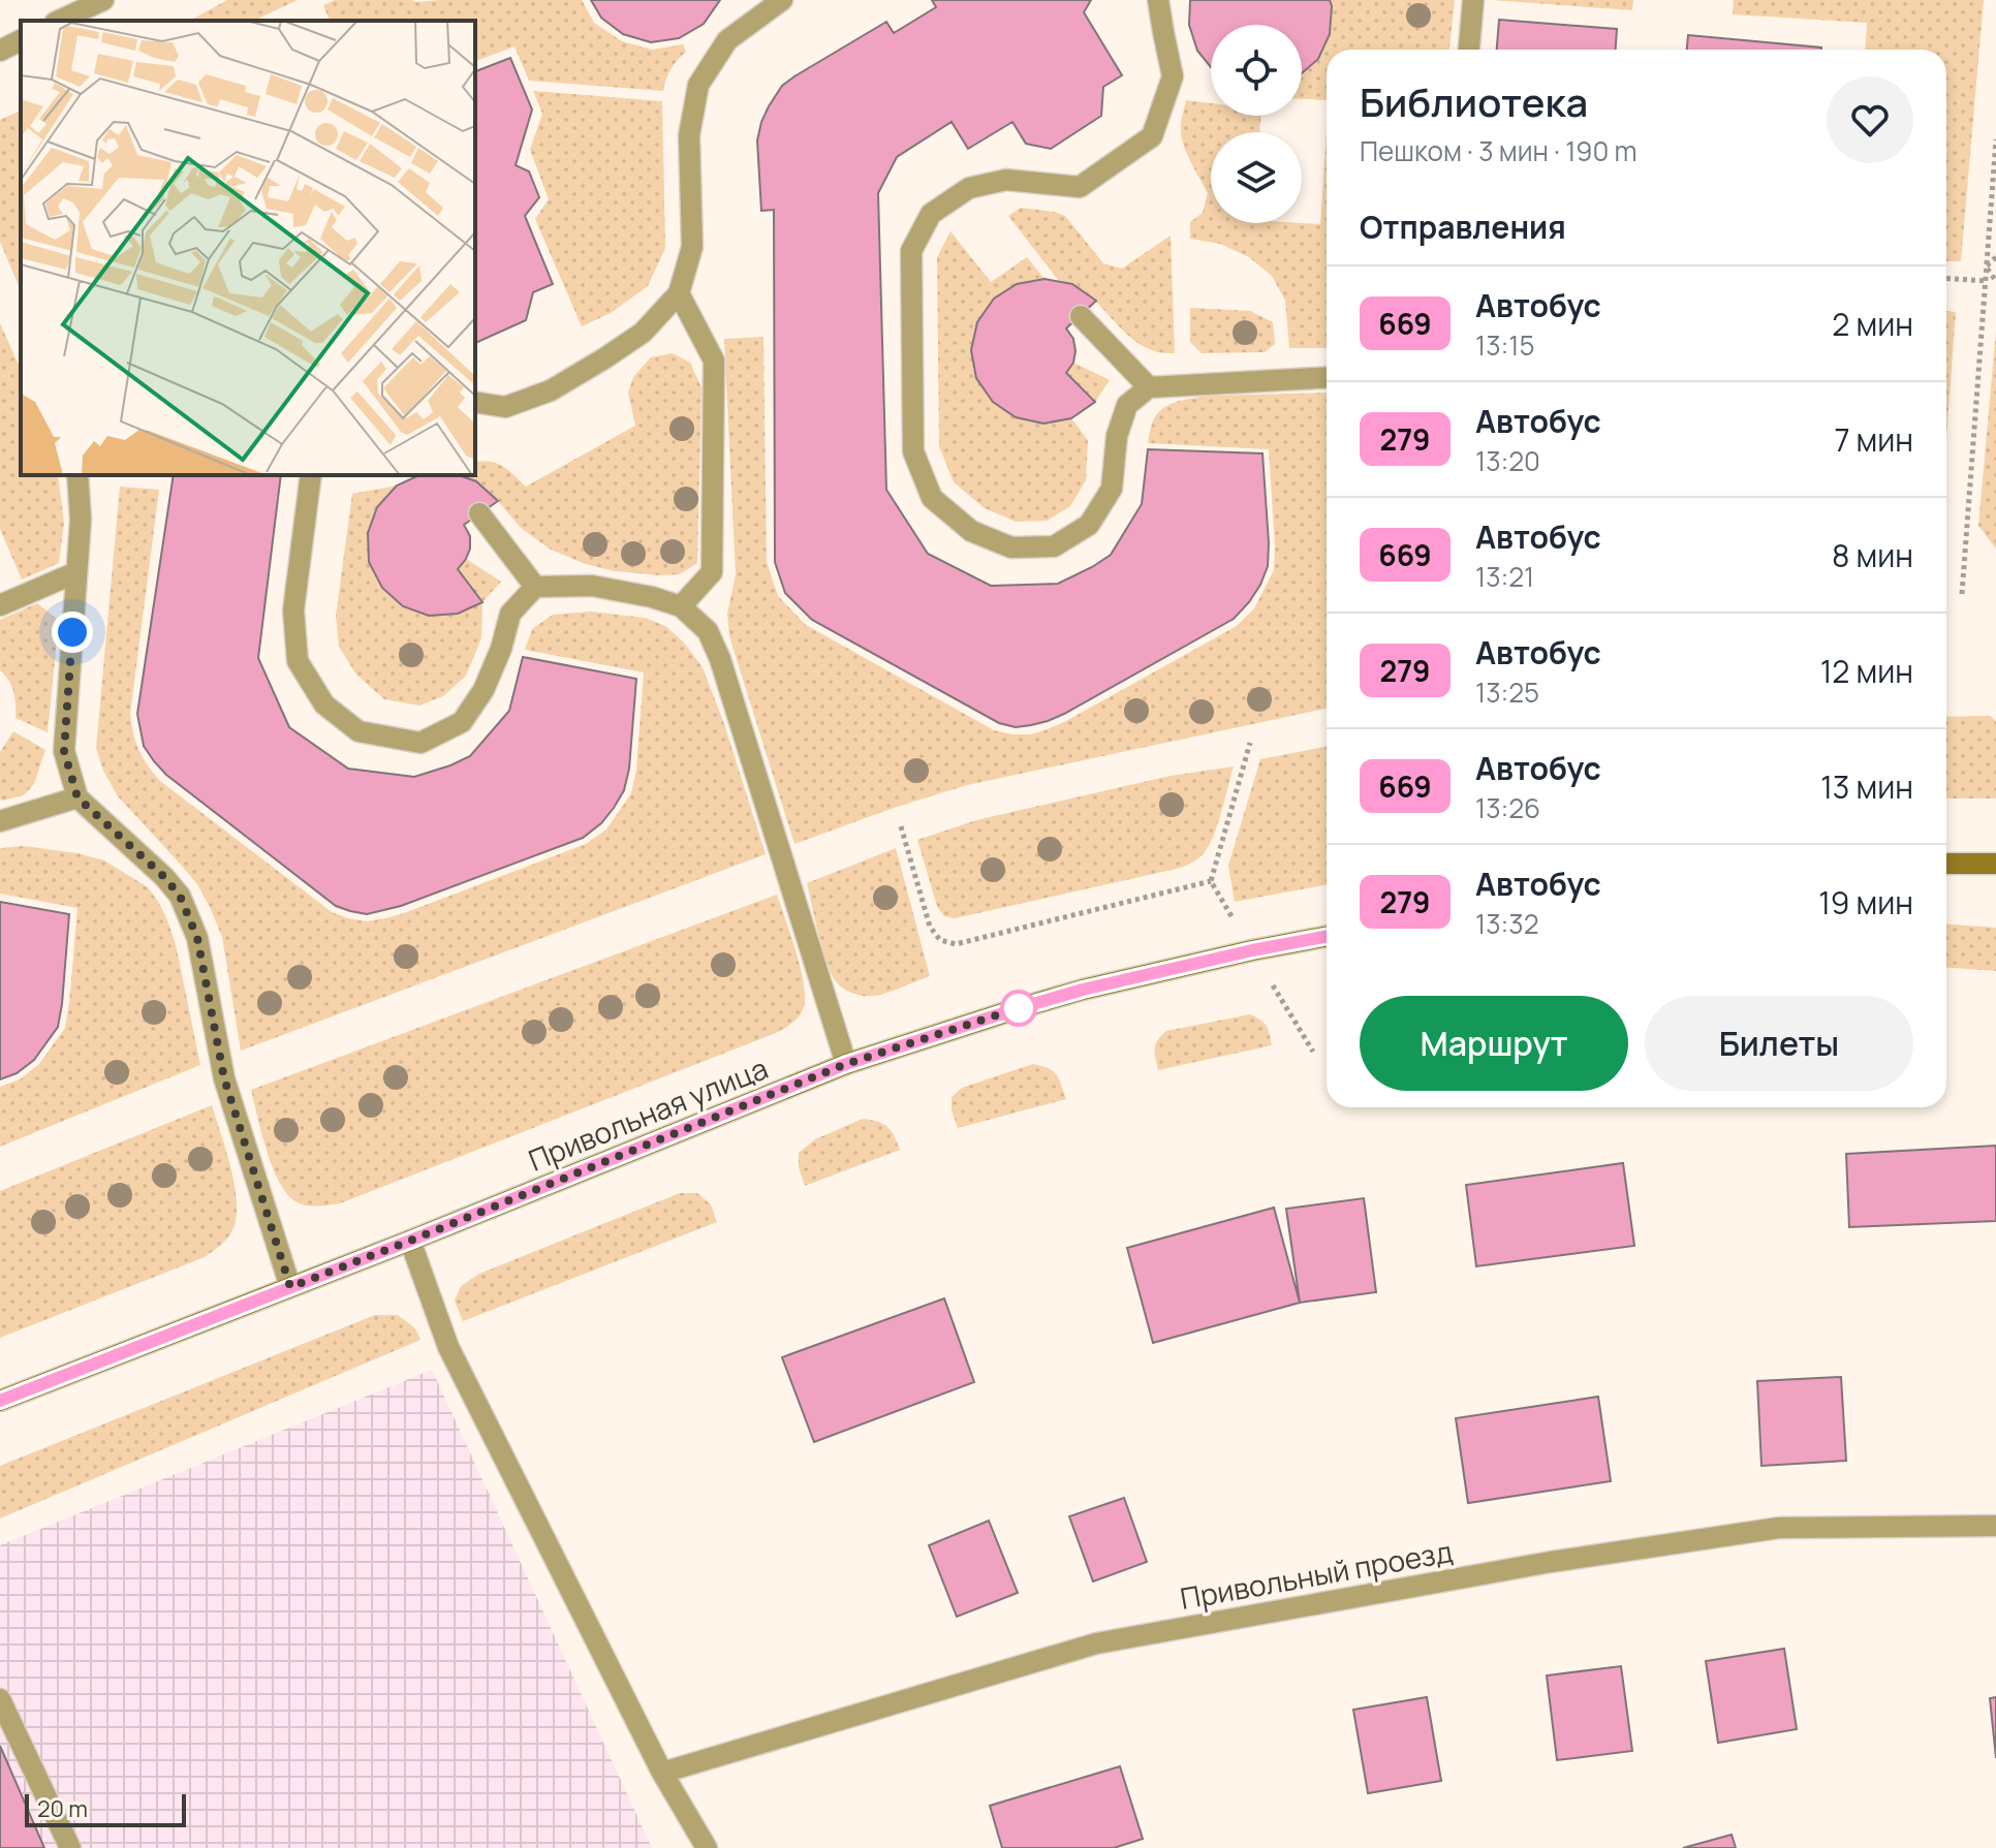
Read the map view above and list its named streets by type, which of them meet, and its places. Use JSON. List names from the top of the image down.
{
  "streets": {
    "main road": ["Привольная улица"],
    "street": ["Привольный проезд"]
  },
  "lines": ["bus line 669"],
  "scale_bar": "20 m",
  "page": {
    "heading": [
      ["Библиотека", "Пешком · 3 мин · 190 m"],
      "Отправления"
    ],
    "list": [
      {
        "mark": "669",
        "name": "Автобус",
        "note": "13:15",
        "value": "2 мин"
      },
      {
        "mark": "279",
        "name": "Автобус",
        "note": "13:20",
        "value": "7 мин"
      },
      {
        "mark": "669",
        "name": "Автобус",
        "note": "13:21",
        "value": "8 мин"
      },
      {
        "mark": "279",
        "name": "Автобус",
        "note": "13:25",
        "value": "12 мин"
      },
      {
        "mark": "669",
        "name": "Автобус",
        "note": "13:26",
        "value": "13 мин"
      },
      {
        "mark": "279",
        "name": "Автобус",
        "note": "13:32",
        "value": "19 мин"
      }
    ],
    "buttons": ["Маршрут", "Билеты"],
    "scale": "20 m"
  }
}
